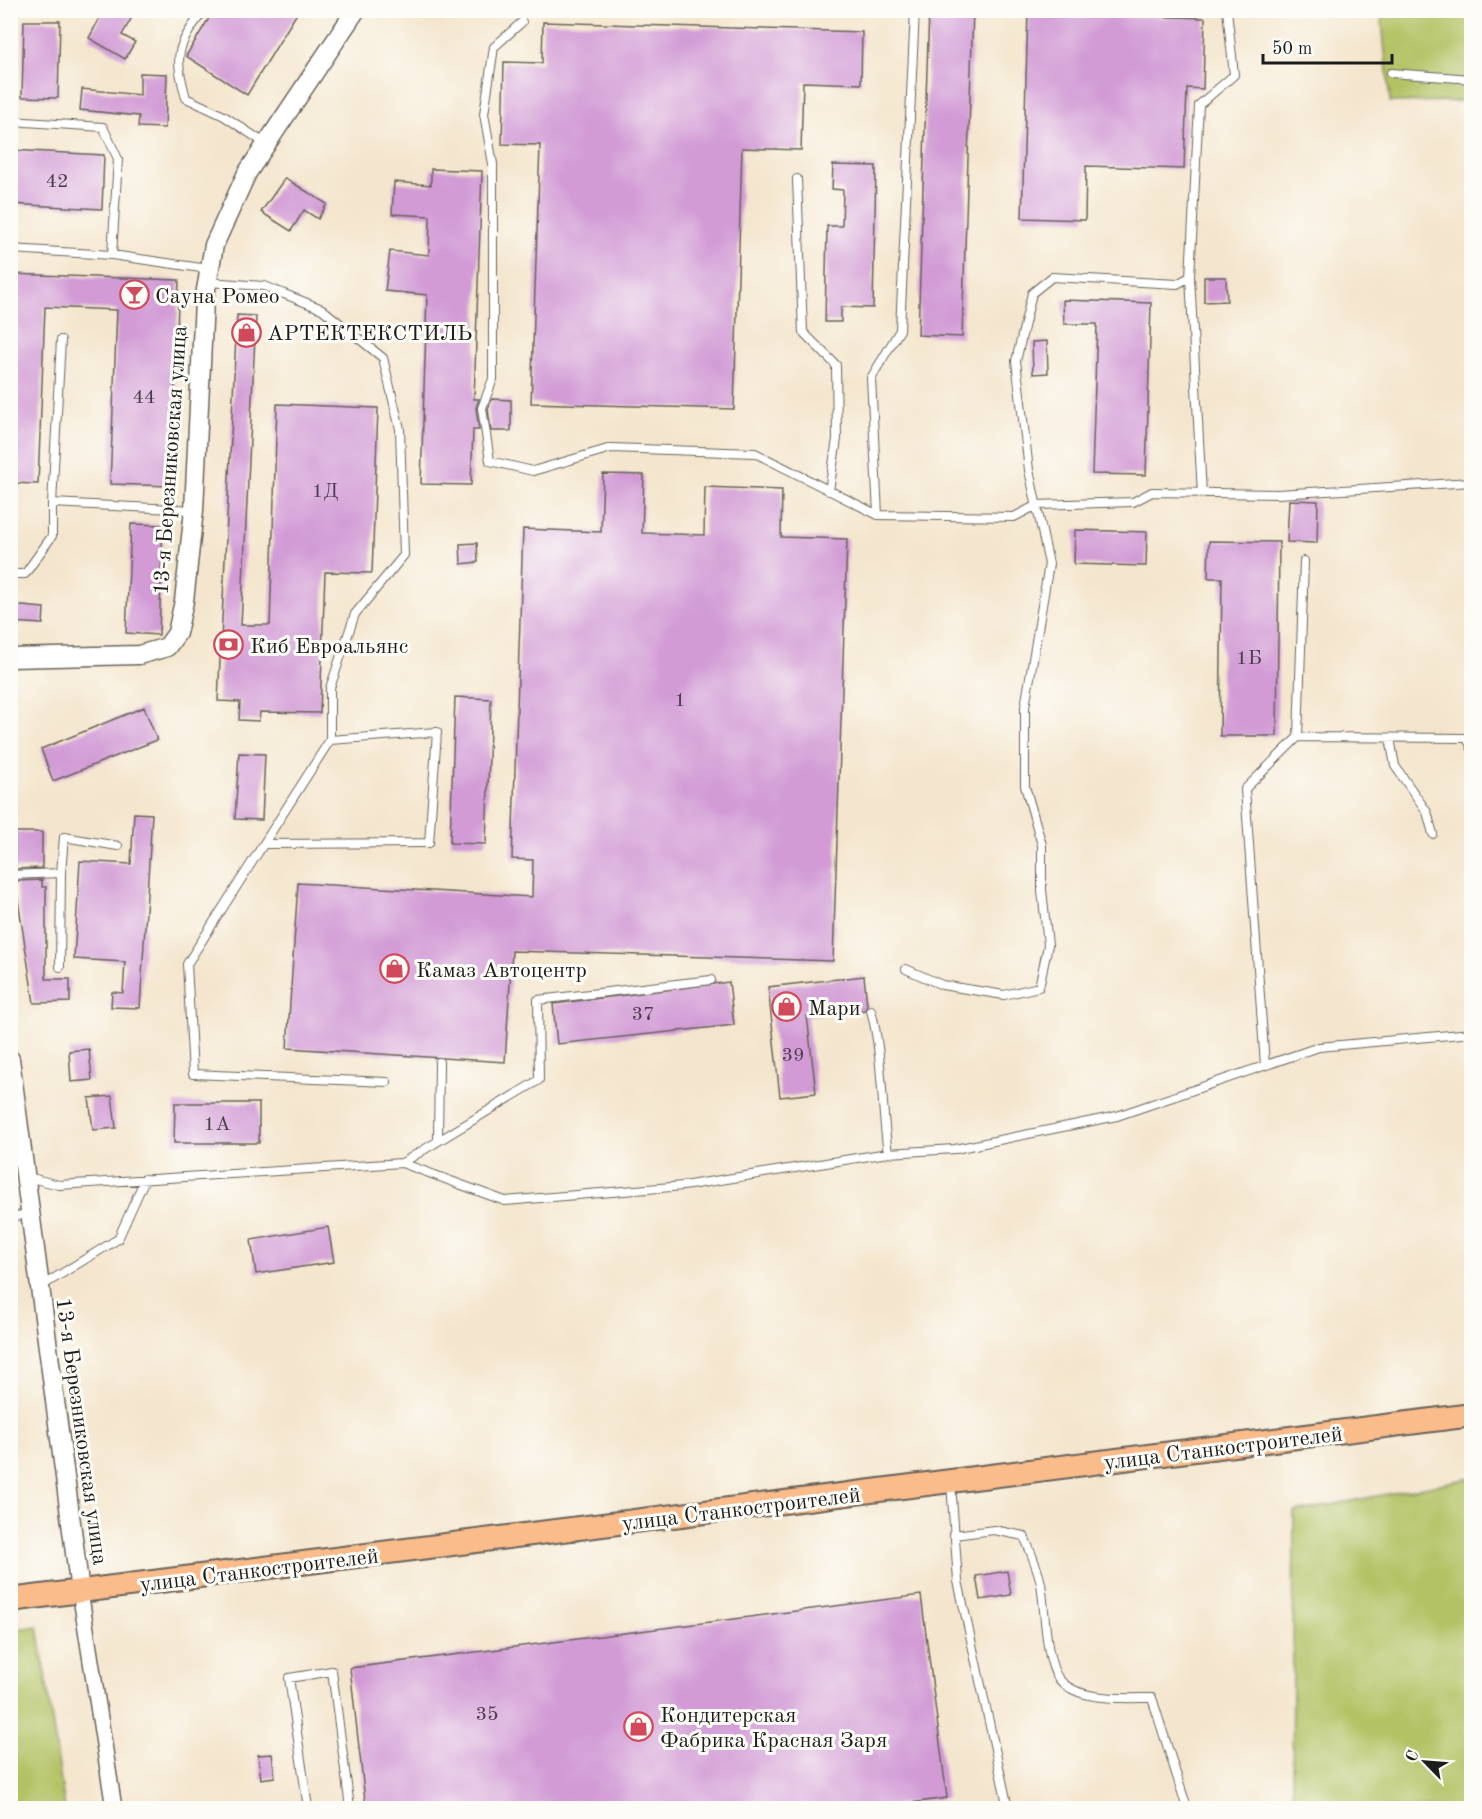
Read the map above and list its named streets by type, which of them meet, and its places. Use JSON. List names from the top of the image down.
{
  "streets": {
    "main road": ["улица Станкостроителей"],
    "street": ["13-я Березниковская улица"]
  },
  "crossings": [
    ["13-я Березниковская улица", "улица Станкостроителей"]
  ],
  "places": {
    "bar": ["Сауна Ромео"],
    "shop": [
      "АРТЕКТЕКСТИЛЬ",
      "Камаз Автоцентр",
      "Мари",
      "Кондитерская Фабрика Красная Заря"
    ],
    "bank": ["Киб Евроальянс"]
  },
  "house_numbers": [
    "42",
    "44",
    "1Д",
    "1Б",
    "1",
    "37",
    "39",
    "1А",
    "35"
  ],
  "scale_bar": "50 m",
  "north": "top left"
}
